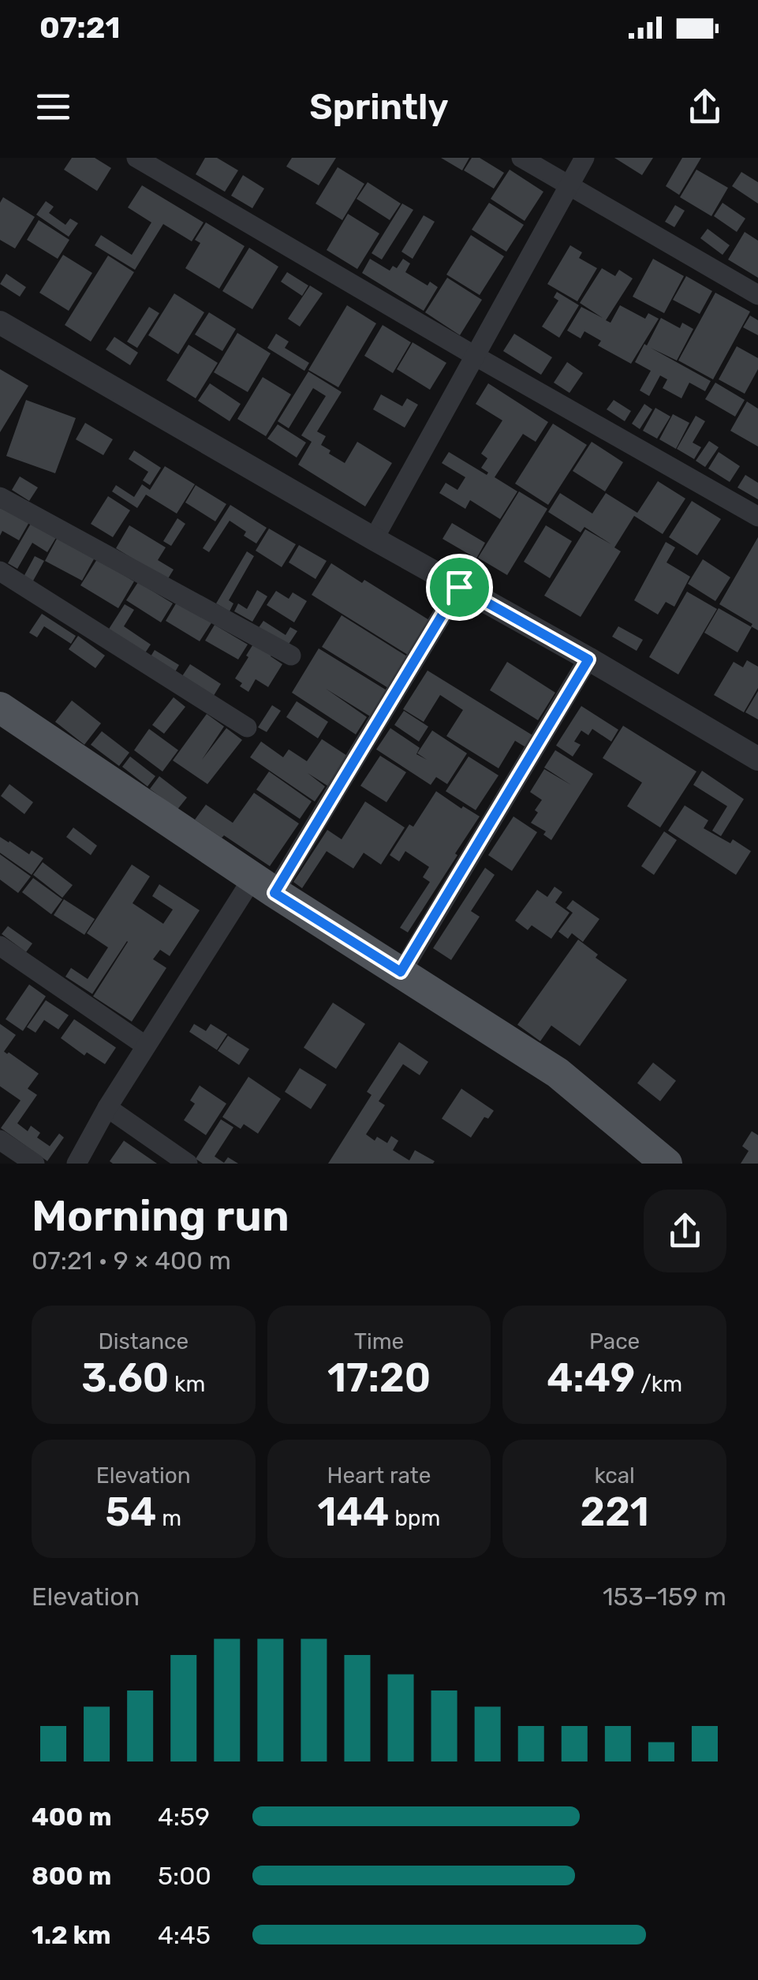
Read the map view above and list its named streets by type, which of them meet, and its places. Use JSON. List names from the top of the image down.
{
  "page": {
    "status": "07:21",
    "header": "Sprintly",
    "heading": ["Morning run", "07:21 · 9 × 400 m"],
    "stats": [
      ["Distance", "3.60 km"],
      ["Time", "17:20"],
      ["Pace", "4:49 /km"],
      ["Elevation", "54 m"],
      ["Heart rate", "144 bpm"],
      ["kcal", "221"]
    ],
    "chart": ["Elevation", "153–159 m"],
    "list": [
      {
        "name": "400 m",
        "note": "4:59"
      },
      {
        "name": "800 m",
        "note": "5:00"
      },
      {
        "name": "1.2 km",
        "note": "4:45"
      }
    ]
  }
}
